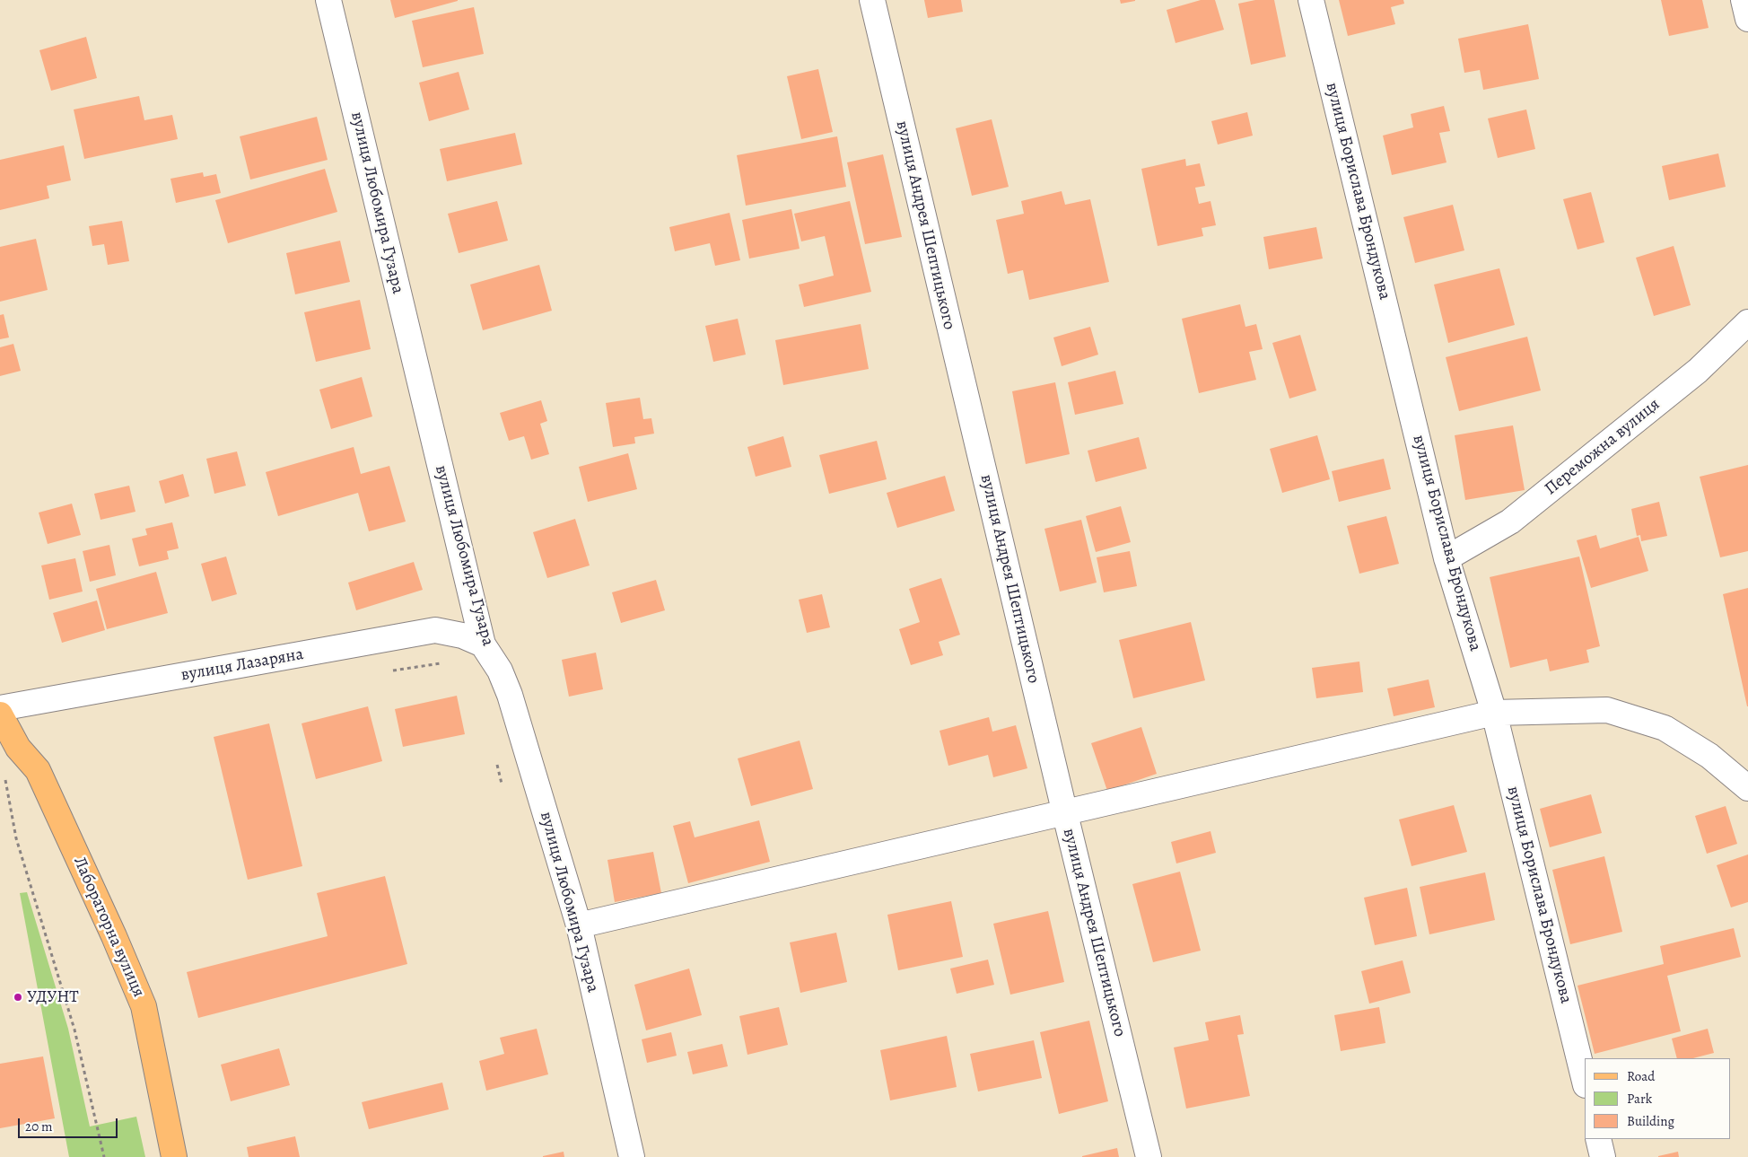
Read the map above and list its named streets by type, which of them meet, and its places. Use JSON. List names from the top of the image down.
{
  "streets": {
    "main road": ["Лабораторна вулиця"],
    "street": [
      "вулиця Борислава Брондукова",
      "вулиця Любомира Гузара",
      "вулиця Андрея Шептицького",
      "Переможна вулиця",
      "вулиця Лазаряна"
    ]
  },
  "crossings": [
    ["вулиця Борислава Брондукова", "Переможна вулиця"],
    ["вулиця Любомира Гузара", "вулиця Лазаряна"]
  ],
  "places": ["УДУНТ"],
  "legend": ["Road", "Park", "Building"],
  "scale_bar": "20 m"
}
